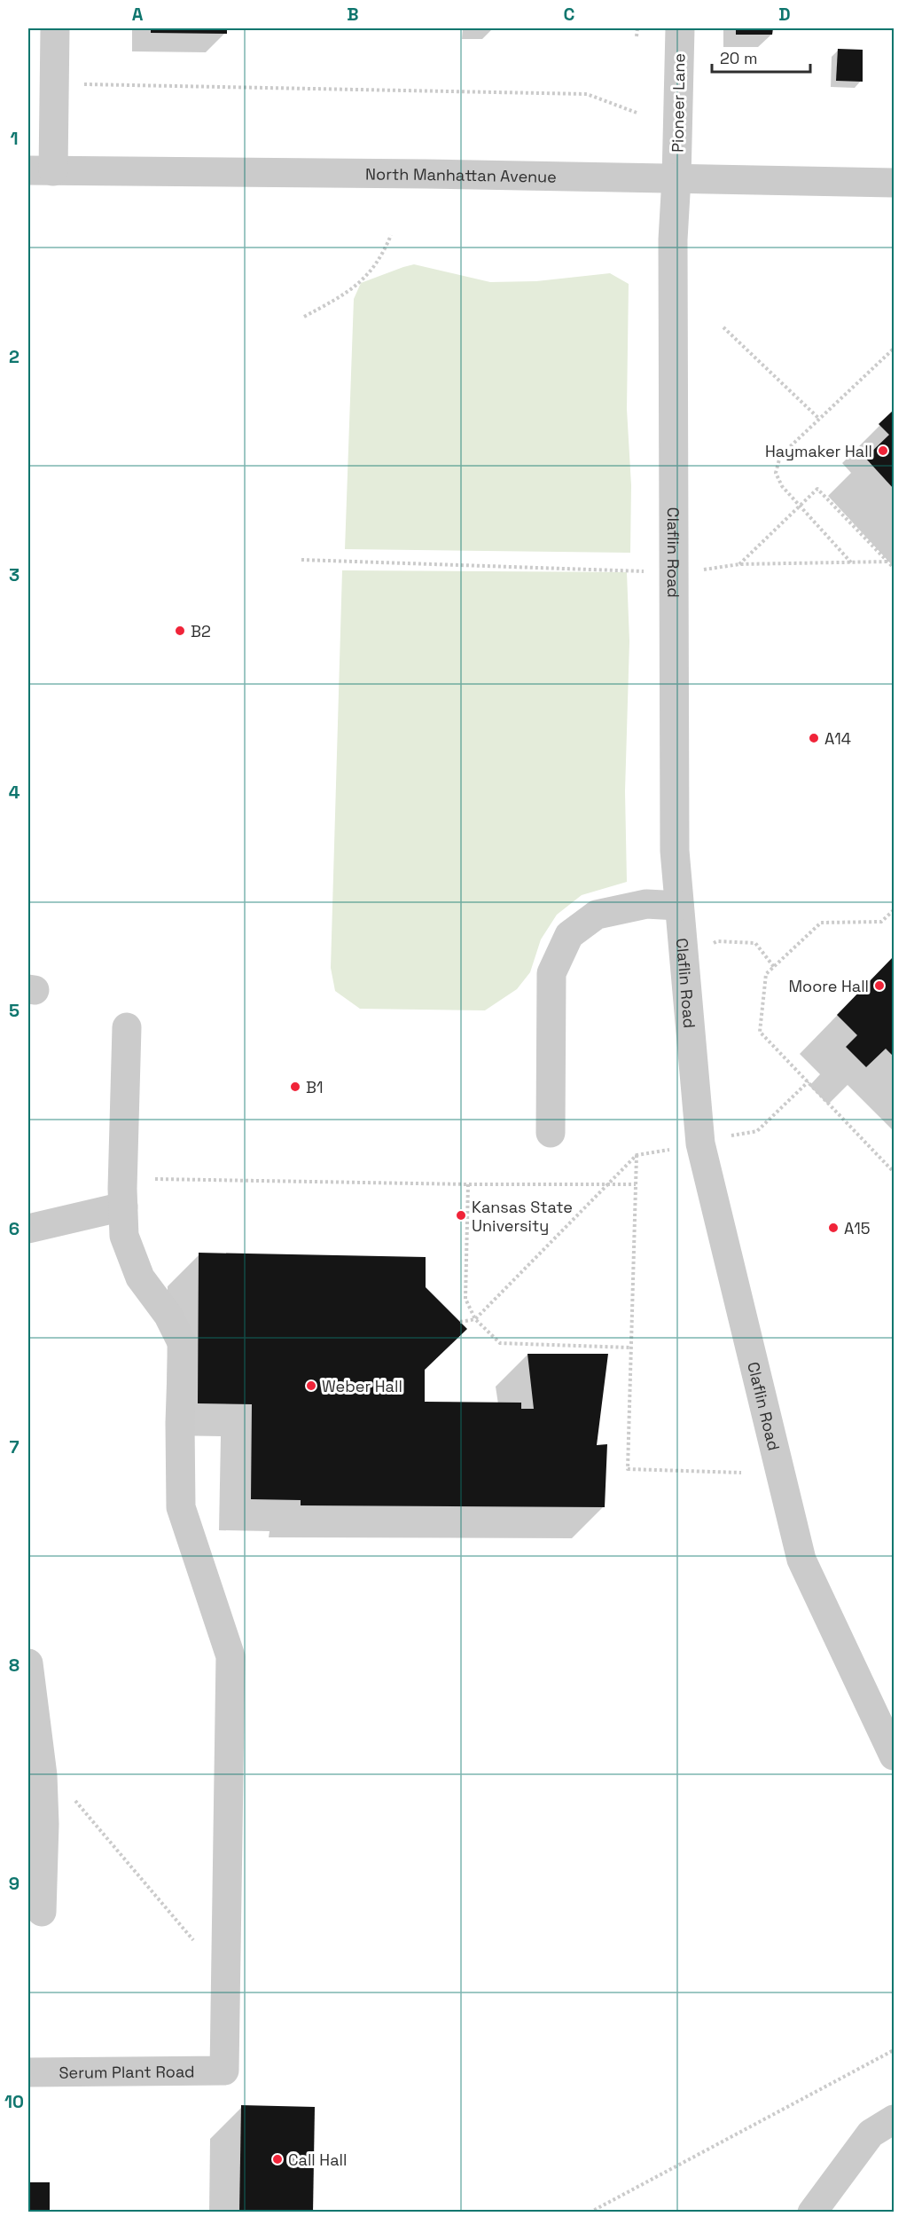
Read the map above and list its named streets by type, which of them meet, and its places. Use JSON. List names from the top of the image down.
{
  "streets": {
    "street": [
      "Pioneer Lane",
      "North Manhattan Avenue",
      "Claflin Road",
      "Serum Plant Road"
    ]
  },
  "crossings": [
    ["Pioneer Lane", "North Manhattan Avenue"],
    ["Pioneer Lane", "Claflin Road"],
    ["North Manhattan Avenue", "Claflin Road"]
  ],
  "places": [
    "Haymaker Hall",
    "B2",
    "A14",
    "Moore Hall",
    "B1",
    "Kansas State University",
    "A15",
    "Weber Hall",
    "Call Hall"
  ],
  "scale_bar": "20 m",
  "grid": {
    "columns": [
      "A",
      "B",
      "C",
      "D"
    ],
    "rows": [
      "1",
      "2",
      "3",
      "4",
      "5",
      "6",
      "7",
      "8",
      "9",
      "10"
    ]
  }
}
